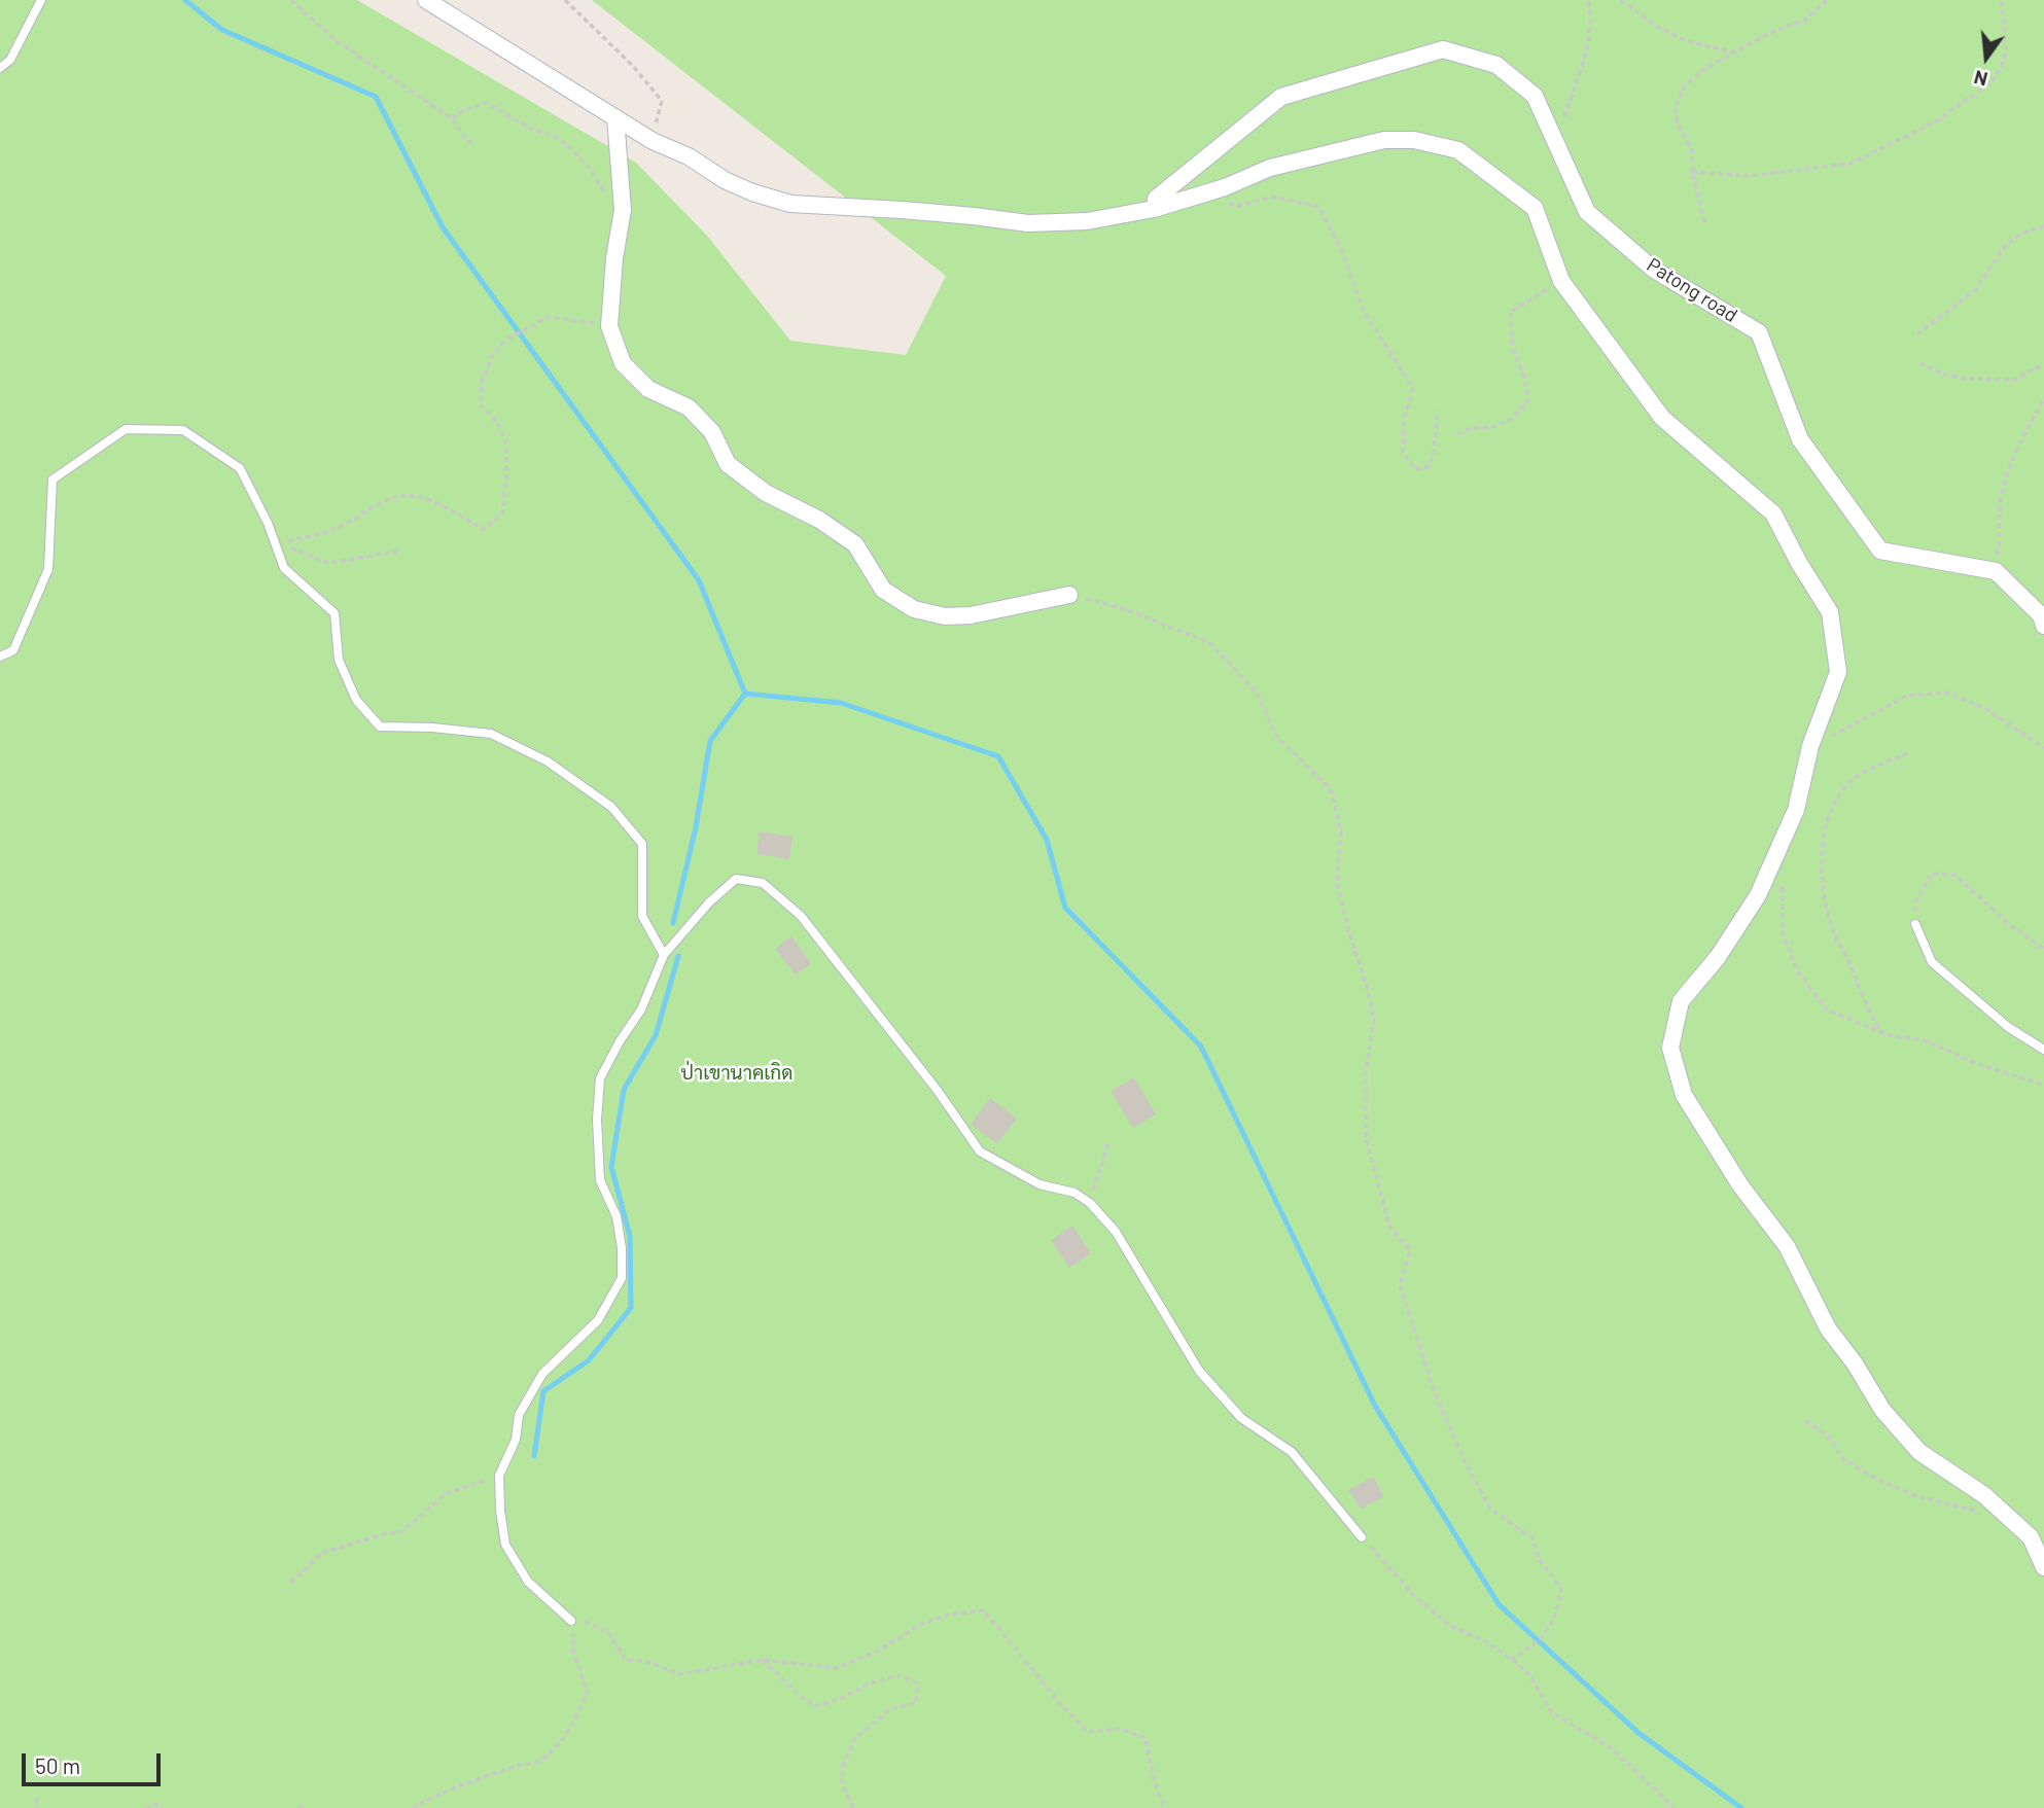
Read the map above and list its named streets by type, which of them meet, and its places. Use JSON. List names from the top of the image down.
{
  "streets": {
    "street": ["Patong road"]
  },
  "parks": ["ป่าเขานาคเกิด"],
  "scale_bar": "50 m",
  "north": "bottom"
}
